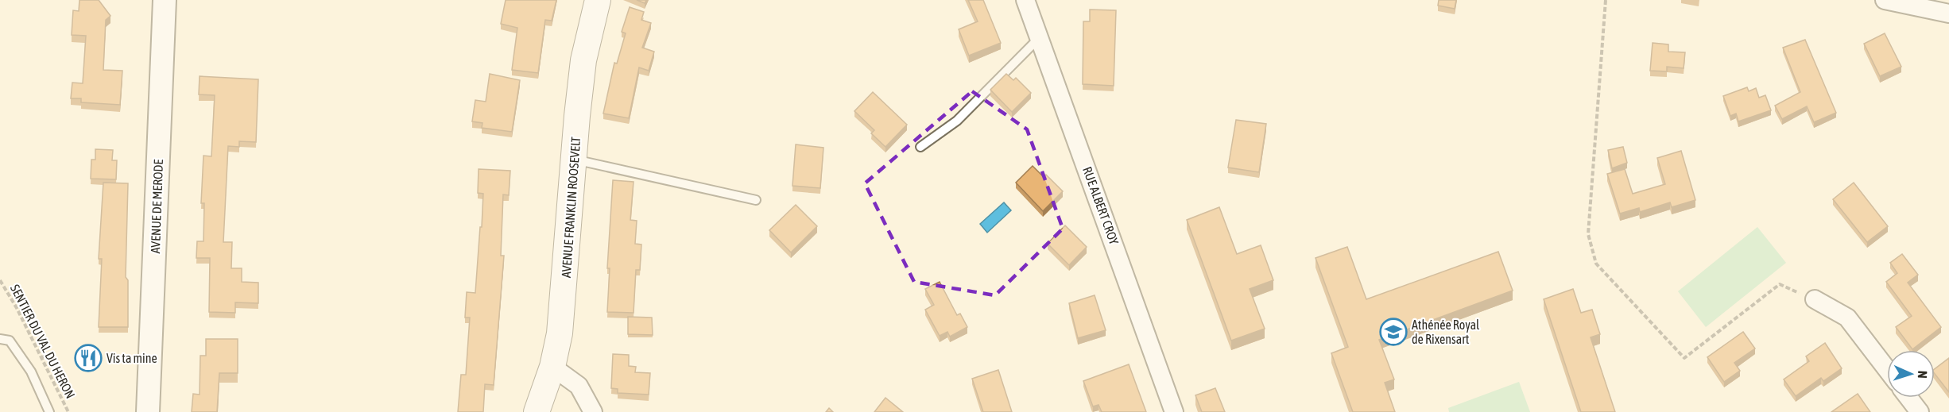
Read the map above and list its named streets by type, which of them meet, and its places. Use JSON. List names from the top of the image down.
{
  "streets": {
    "main road": ["AVENUE FRANKLIN ROOSEVELT"],
    "street": ["RUE ALBERT CROY", "AVENUE DE MERODE"],
    "path": ["SENTIER DU VAL DU HERON"]
  },
  "places": {
    "school or university": ["Athénée Royal de Rixensart"],
    "restaurant": ["Vis ta mine"]
  },
  "north": "right"
}
